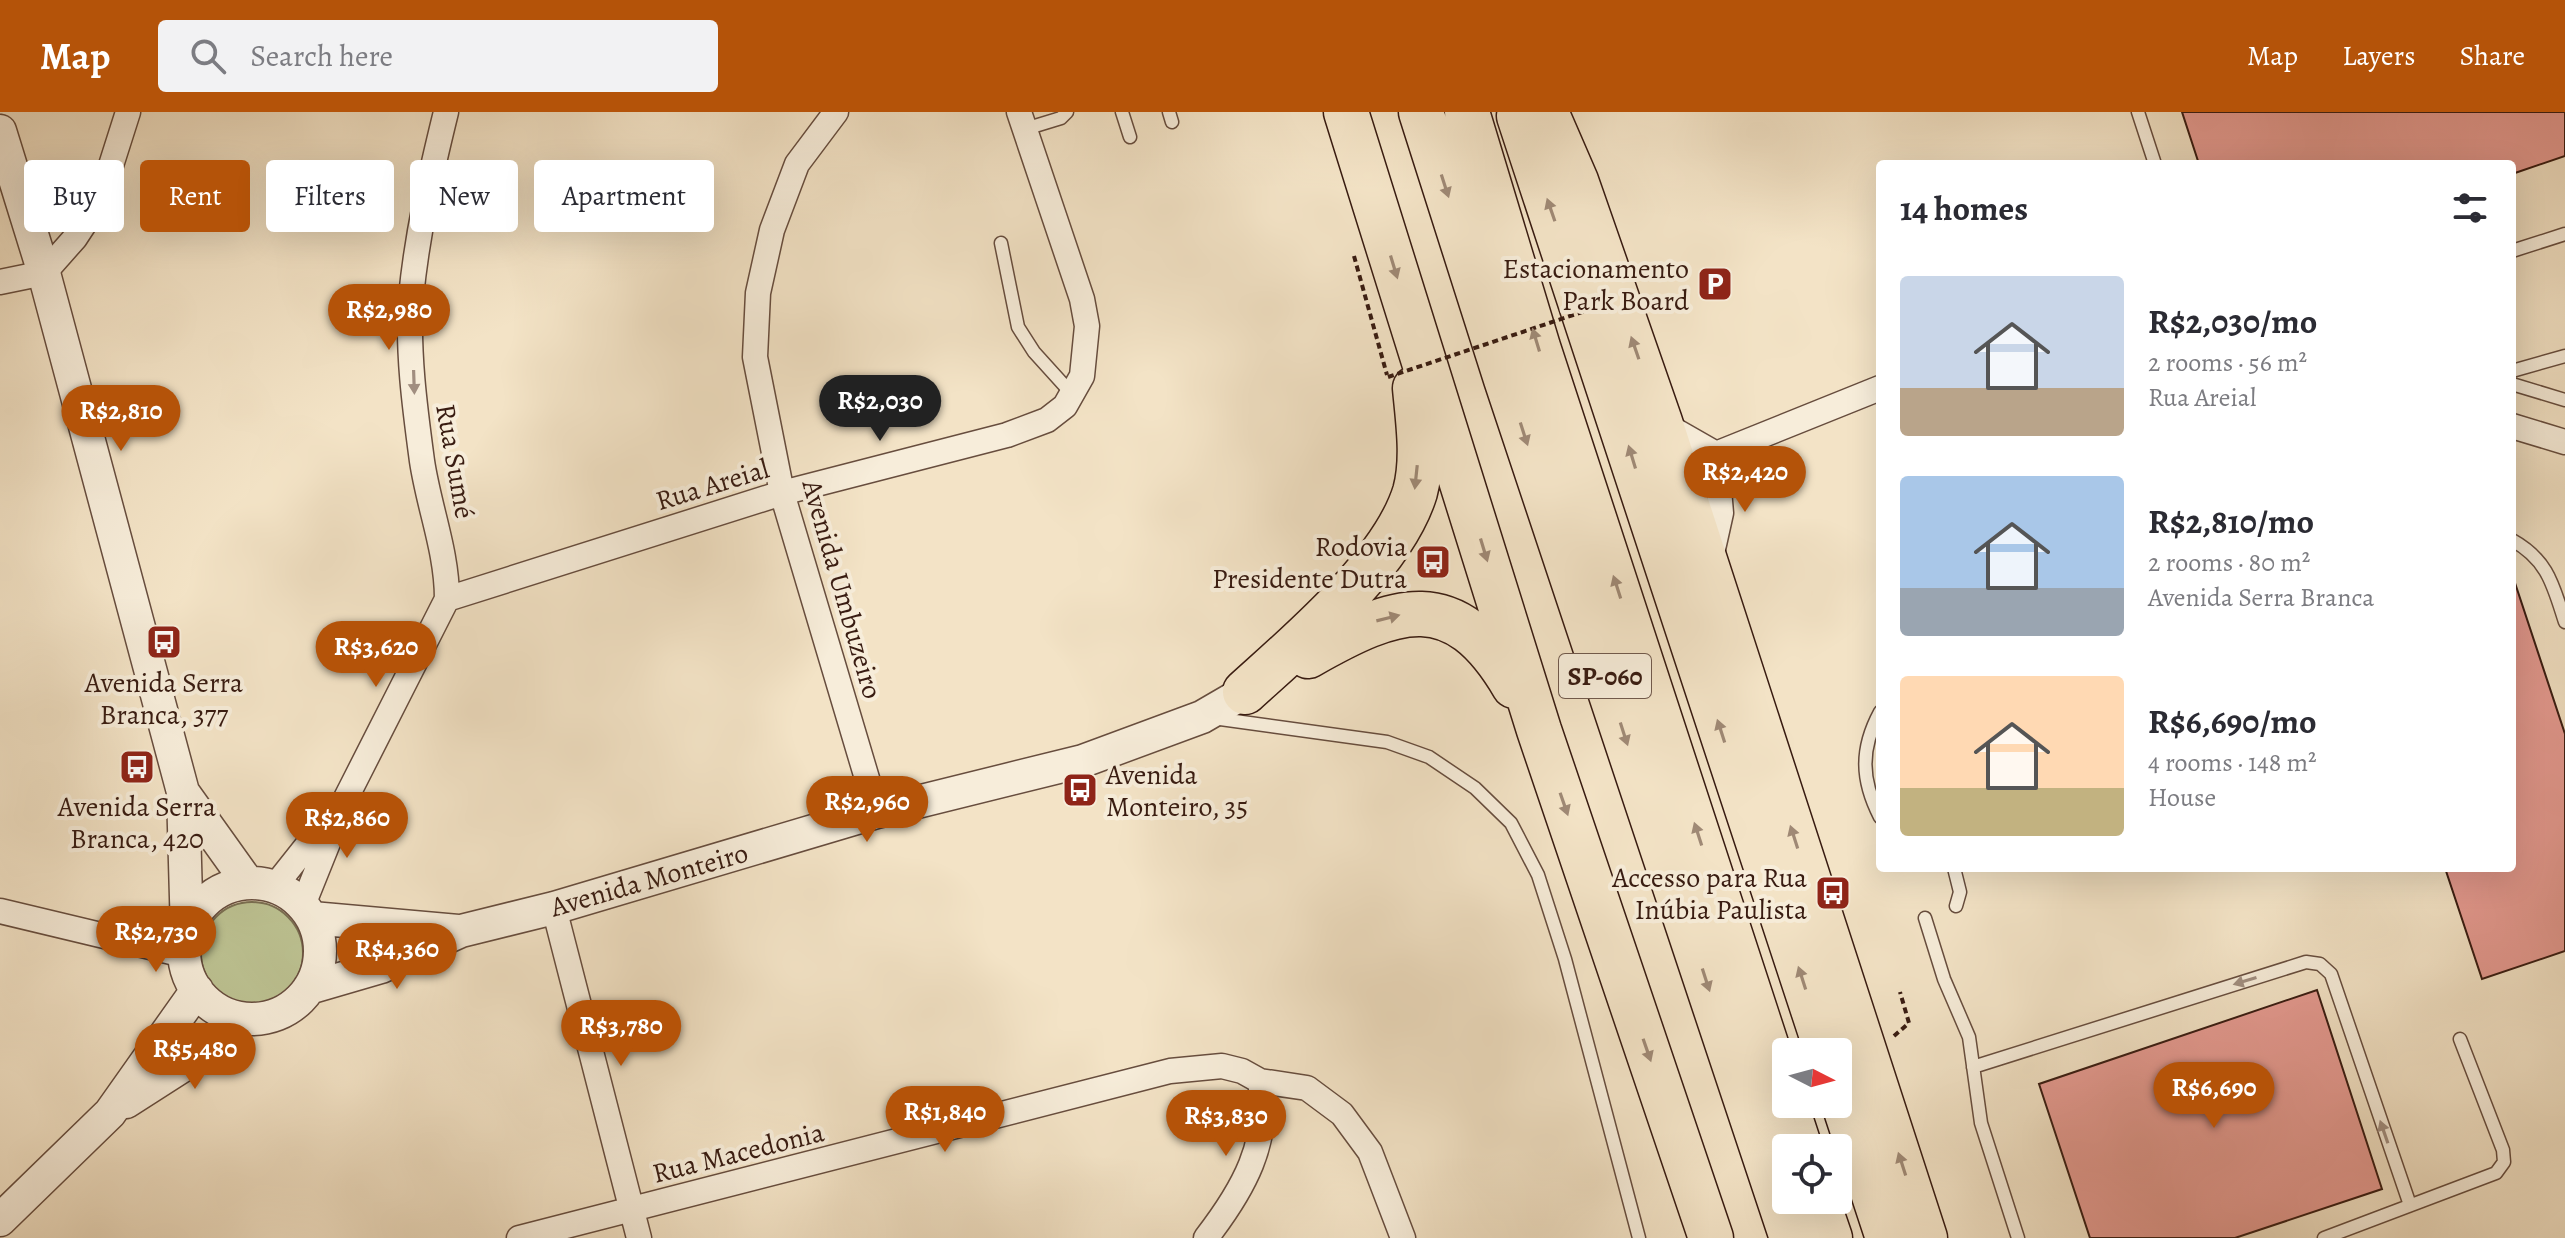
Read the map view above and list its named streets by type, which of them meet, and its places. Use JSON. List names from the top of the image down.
{
  "streets": {
    "highway": ["SP-060"],
    "street": [
      "Rua Sumé",
      "Rua Areial",
      "Avenida Umbuzeiro",
      "Avenida Monteiro",
      "Rua Macedonia"
    ]
  },
  "crossings": [
    ["Rua Sumé", "Rua Areial"],
    ["Rua Areial", "Avenida Umbuzeiro"],
    ["Avenida Umbuzeiro", "Avenida Monteiro"]
  ],
  "one_way": ["Rua Sumé"],
  "places": {
    "parking": ["Estacionamento Park Board"],
    "bus stop": [
      "Rodovia Presidente Dutra",
      "Avenida Serra Branca, 377",
      "Avenida Serra Branca, 420",
      "Avenida Monteiro, 35",
      "Accesso para Rua Inúbia Paulista"
    ]
  },
  "north": "right",
  "page": {
    "header": "Map",
    "search": "Search here",
    "nav": ["Map", "Layers", "Share"],
    "chip": [
      "Buy",
      "Rent",
      "Filters",
      "New",
      "Apartment"
    ],
    "heading": "14 homes",
    "list": [
      {
        "name": "R$2,030/mo",
        "note": "2 rooms · 56 m² · Rua Areial"
      },
      {
        "name": "R$2,810/mo",
        "note": "2 rooms · 80 m² · Avenida Serra Branca"
      },
      {
        "name": "R$6,690/mo",
        "note": "4 rooms · 148 m² · House"
      }
    ],
    "price": [
      "R$2,980",
      "R$2,030",
      "R$2,810",
      "R$2,420",
      "R$3,620",
      "R$2,960",
      "R$2,860",
      "R$2,730",
      "R$4,360",
      "R$3,780",
      "R$5,480",
      "R$6,690",
      "R$1,840",
      "R$3,830"
    ]
  }
}
